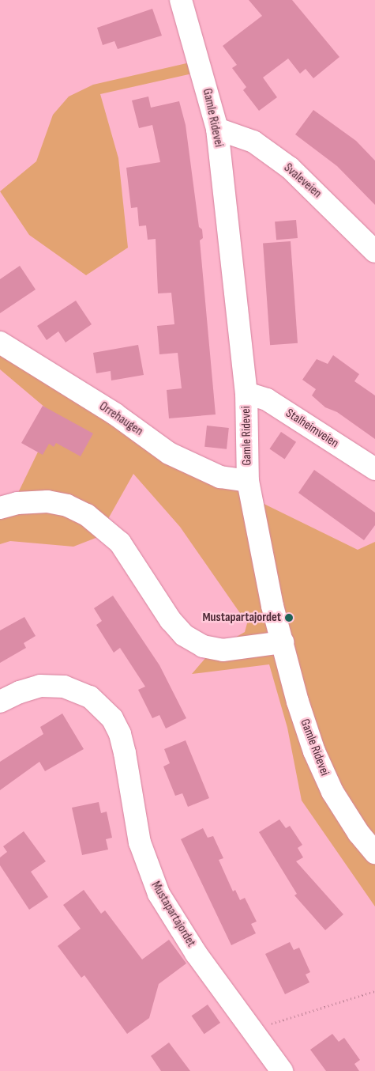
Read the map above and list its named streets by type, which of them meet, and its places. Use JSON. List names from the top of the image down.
{
  "streets": {
    "street": [
      "Gamle Ridevei",
      "Svaleveien",
      "Orrehaugen",
      "Stalheimveien",
      "Mustapartajordet"
    ]
  },
  "crossings": [
    ["Gamle Ridevei", "Svaleveien"],
    ["Gamle Ridevei", "Orrehaugen"],
    ["Gamle Ridevei", "Stalheimveien"]
  ],
  "places": ["Mustapartajordet"]
}
